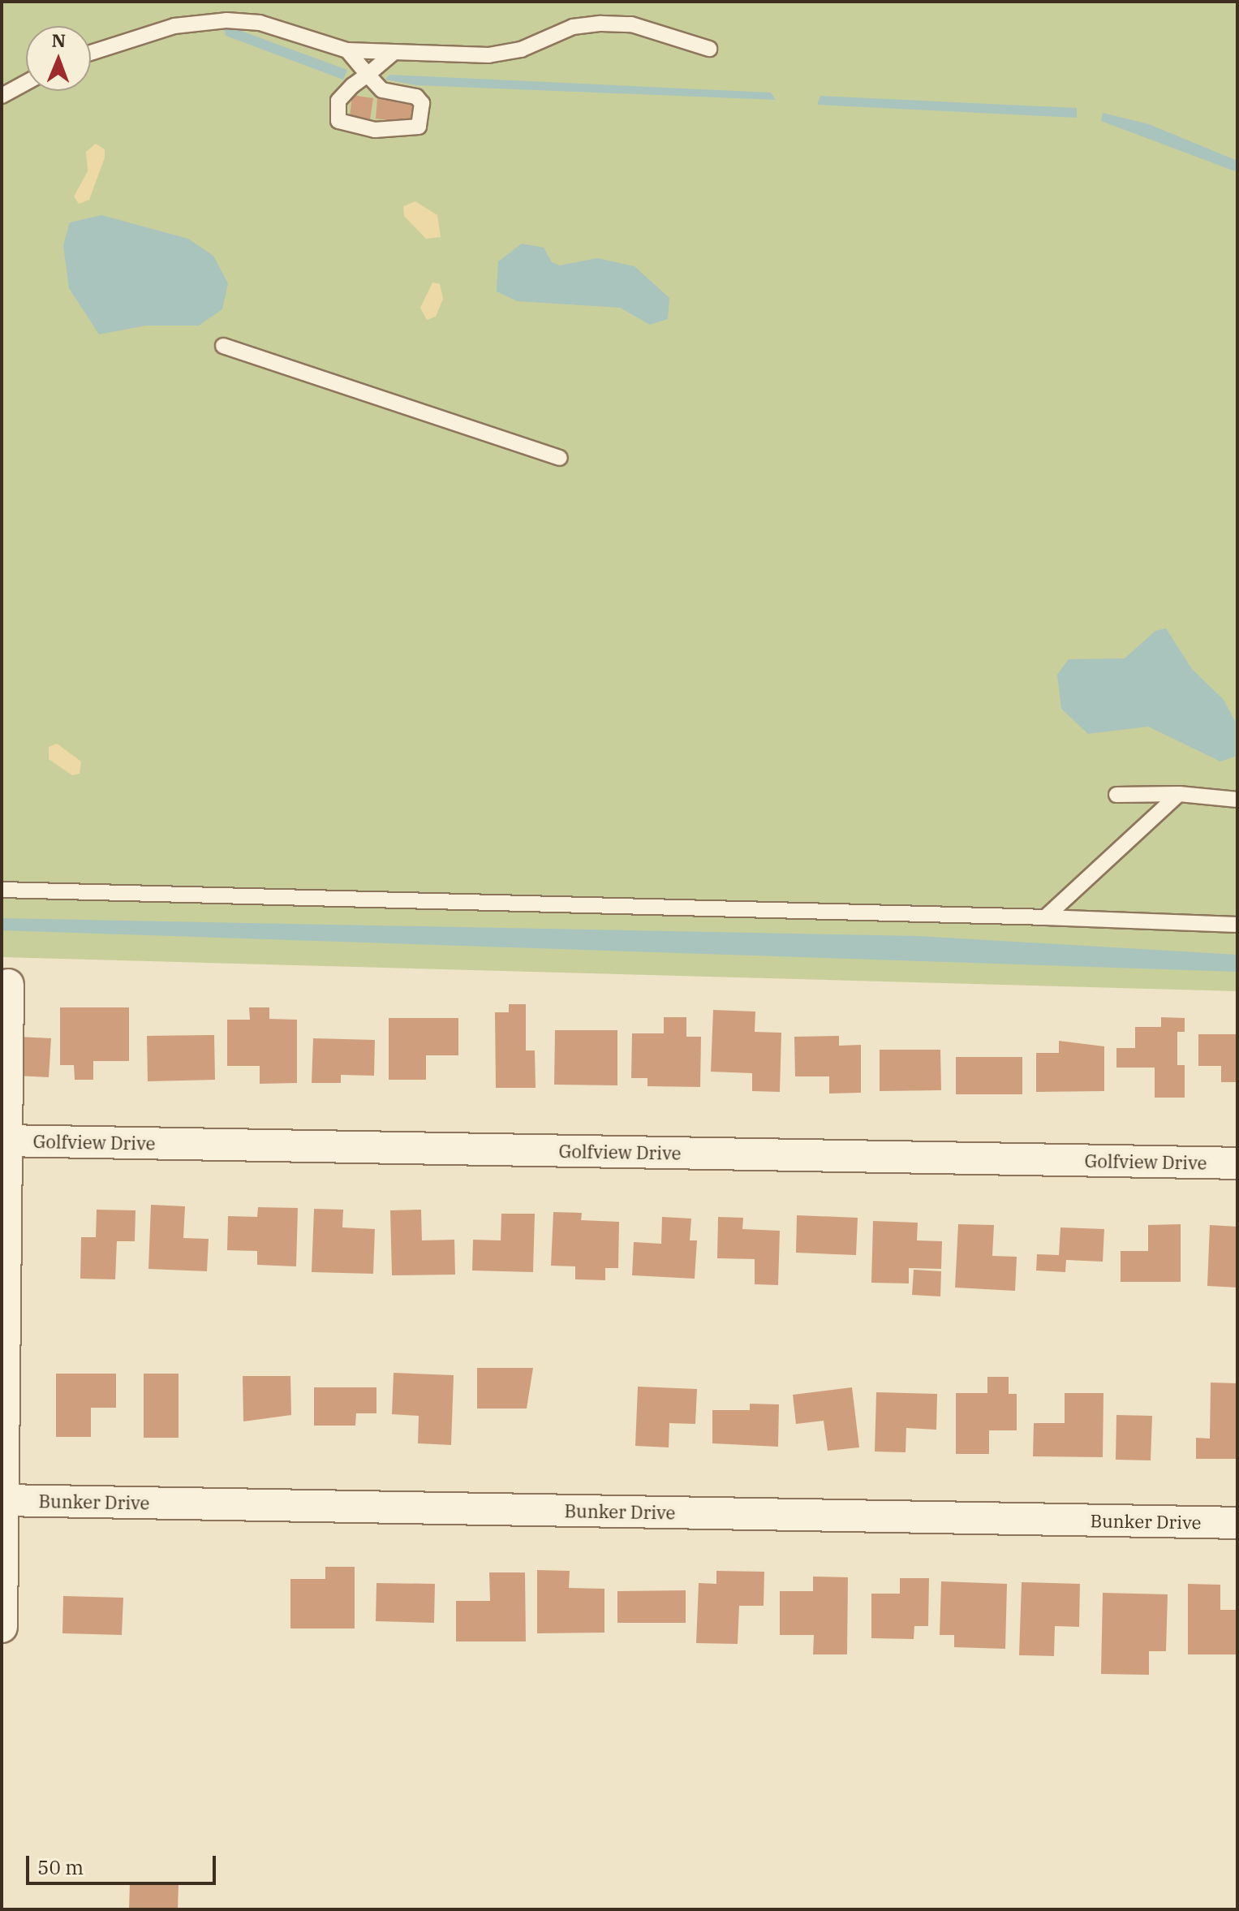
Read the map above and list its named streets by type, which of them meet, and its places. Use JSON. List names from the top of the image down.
{
  "streets": {
    "street": ["Golfview Drive", "Bunker Drive"]
  },
  "scale_bar": "50 m",
  "north": "top"
}
